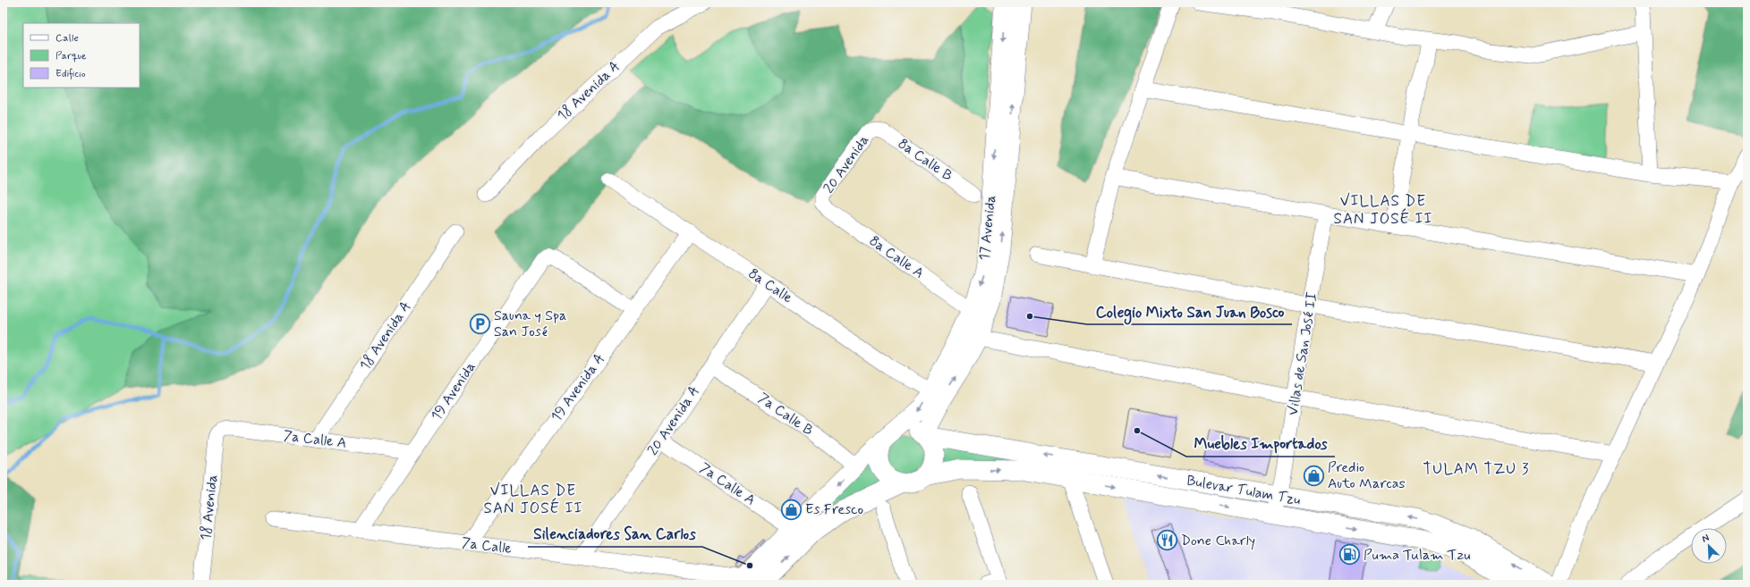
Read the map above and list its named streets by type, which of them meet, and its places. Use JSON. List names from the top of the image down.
{
  "streets": {
    "main road": ["17 Avenida", "Bulevar Tulam Tzu"],
    "street": [
      "18 Avenida A",
      "8a Calle B",
      "20 Avenida",
      "8a Calle A",
      "8a Calle",
      "Villas de San José II",
      "19 Avenida A",
      "19 Avenida",
      "7a Calle B",
      "20 Avenida A",
      "7a Calle A",
      "18 Avenida",
      "7a Calle"
    ]
  },
  "crossings": [
    ["18 Avenida A", "7a Calle A"],
    ["8a Calle B", "20 Avenida"],
    ["20 Avenida", "8a Calle A"],
    ["17 Avenida", "8a Calle A"],
    ["17 Avenida", "8a Calle"],
    ["17 Avenida", "Bulevar Tulam Tzu"],
    ["8a Calle", "19 Avenida A"],
    ["8a Calle", "20 Avenida A"],
    ["Villas de San José II", "Bulevar Tulam Tzu"],
    ["19 Avenida A", "19 Avenida"],
    ["19 Avenida A", "7a Calle"],
    ["19 Avenida", "7a Calle A"],
    ["19 Avenida", "7a Calle"],
    ["7a Calle B", "20 Avenida A"],
    ["20 Avenida A", "7a Calle A"],
    ["20 Avenida A", "7a Calle"],
    ["7a Calle A", "18 Avenida"]
  ],
  "districts": ["VILLAS DE SAN JOSÉ II", "TULAM TZU 3", "VILLAS DE SAN JOSÉ II"],
  "places": {
    "other": ["Colegio Mixto San Juan Bosco", "Muebles Importados", "Silenciadores San Carlos"],
    "parking": ["Sauna y Spa San José"],
    "shop": ["Predio Auto Marcas", "Es Fresco"],
    "restaurant": ["Done Charly"],
    "fuel station": ["Puma Tulam Tzu"]
  },
  "legend": ["Calle", "Parque", "Edificio"],
  "north": "top left"
}
